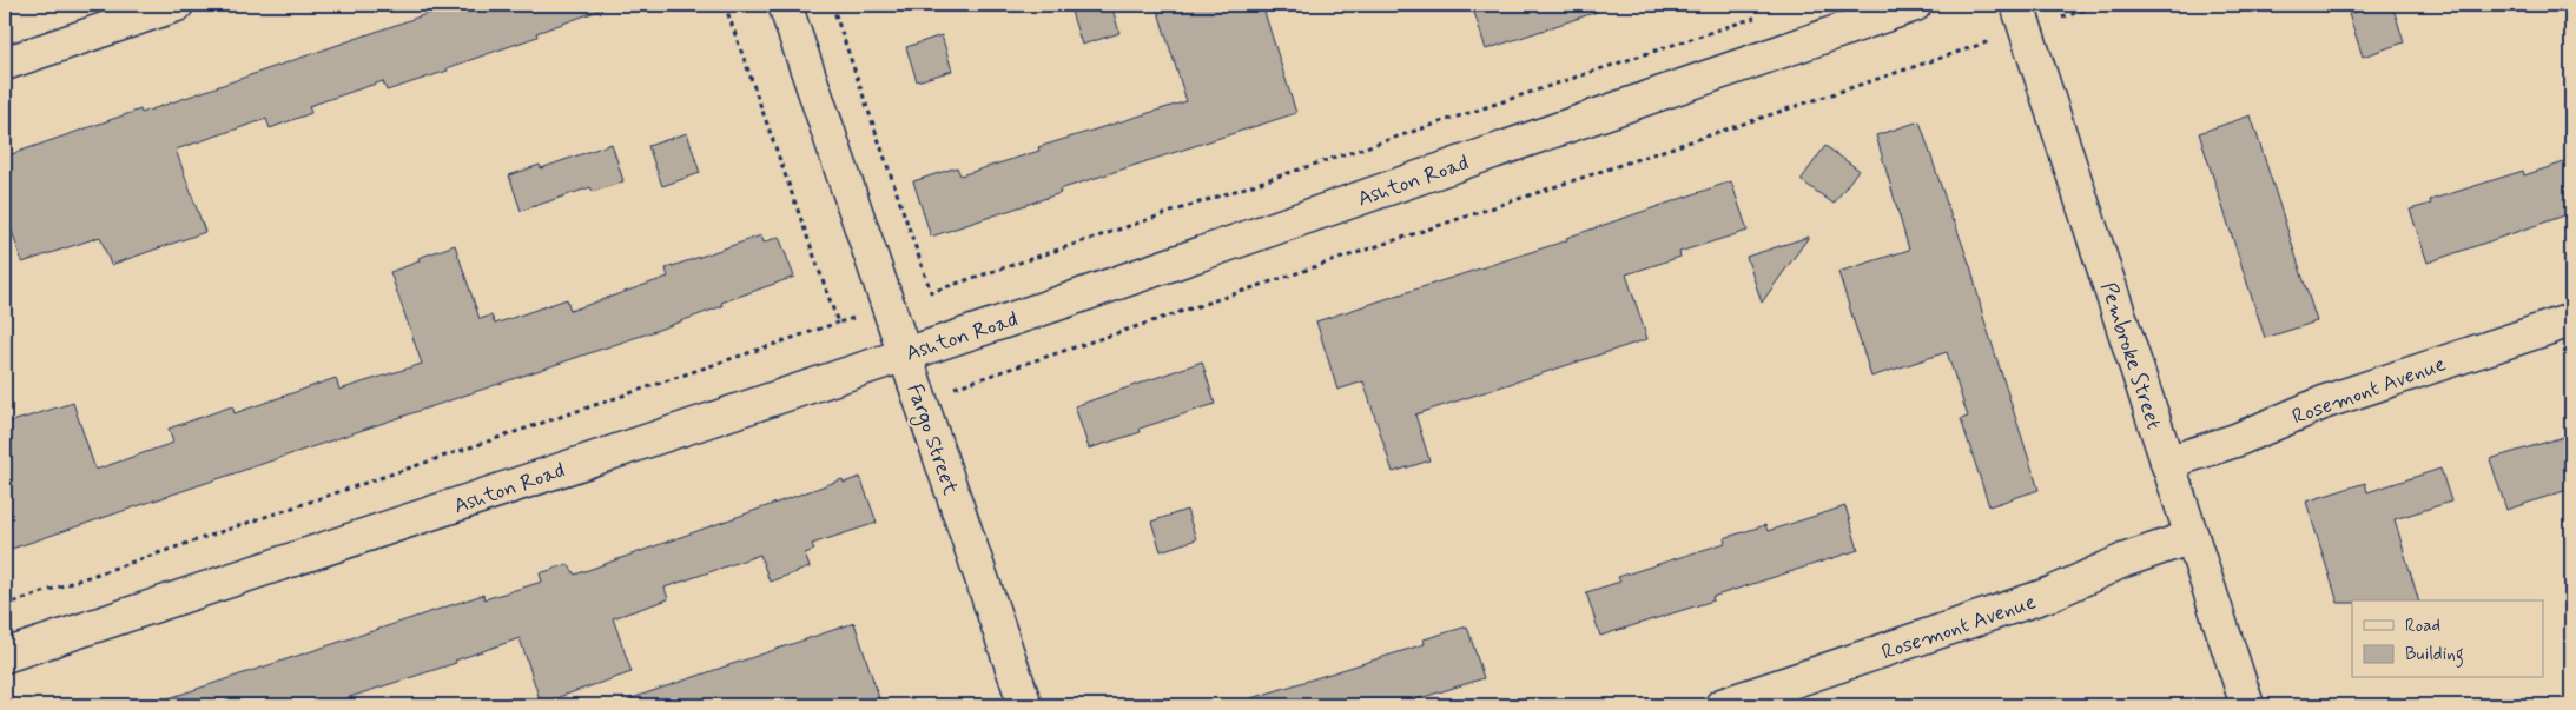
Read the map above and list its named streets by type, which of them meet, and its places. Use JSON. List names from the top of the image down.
{
  "streets": {
    "street": [
      "Ashton Road",
      "Pembroke Street",
      "Rosemont Avenue",
      "Fargo Street"
    ]
  },
  "crossings": [
    ["Ashton Road", "Fargo Street"],
    ["Pembroke Street", "Rosemont Avenue"]
  ],
  "legend": ["Road", "Building"]
}
